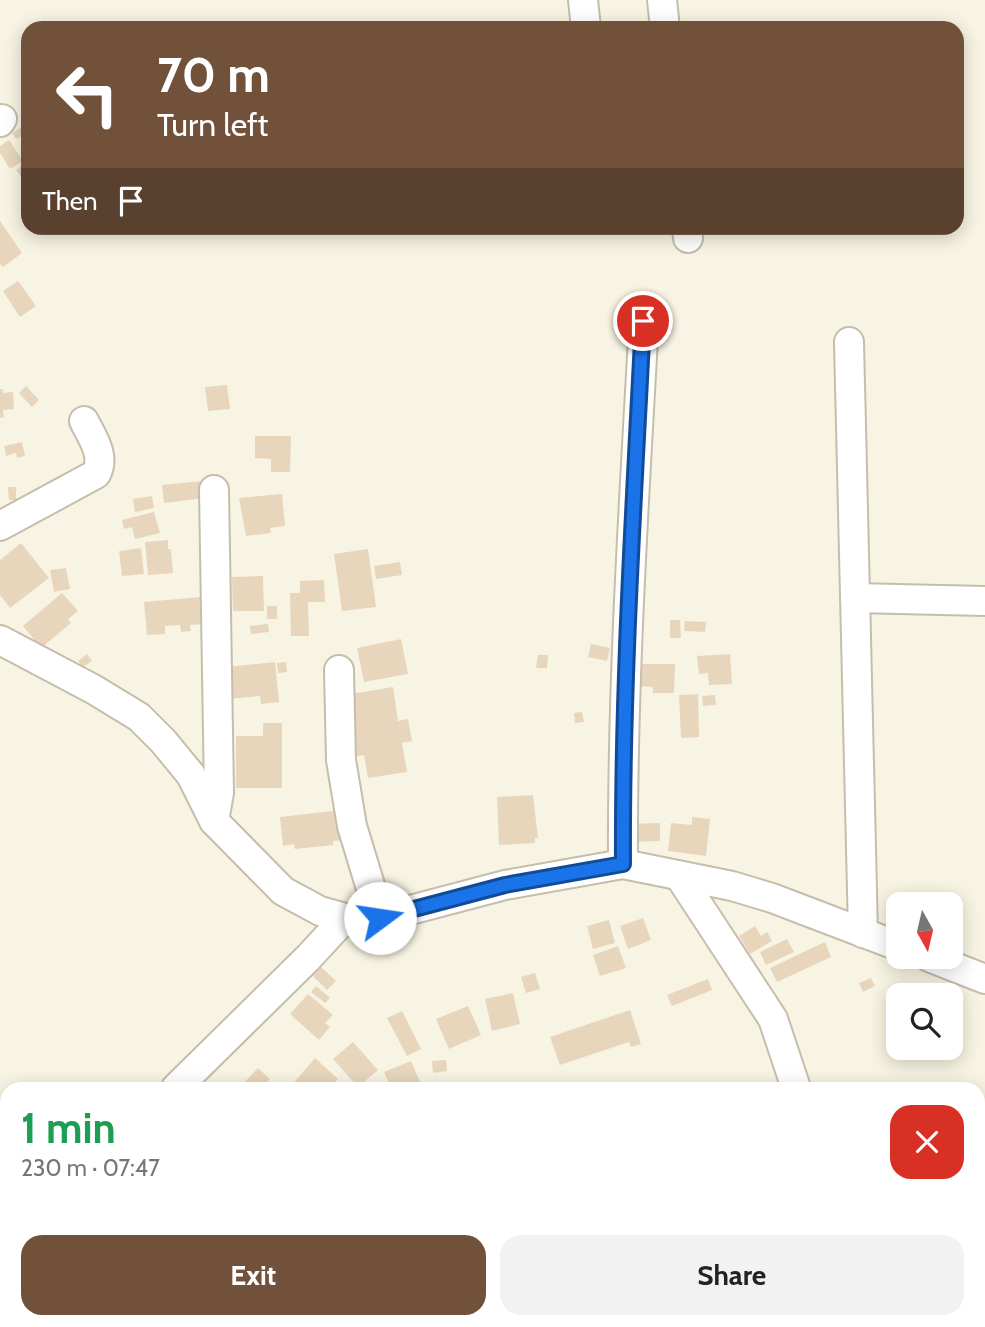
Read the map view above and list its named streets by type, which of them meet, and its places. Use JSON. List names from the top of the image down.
{
  "north": "bottom",
  "page": {
    "turn": ["70 m", "Turn left"],
    "then": "Then",
    "heading": ["1 min", "230 m · 07:47"],
    "buttons": ["Exit", "Share"]
  }
}
